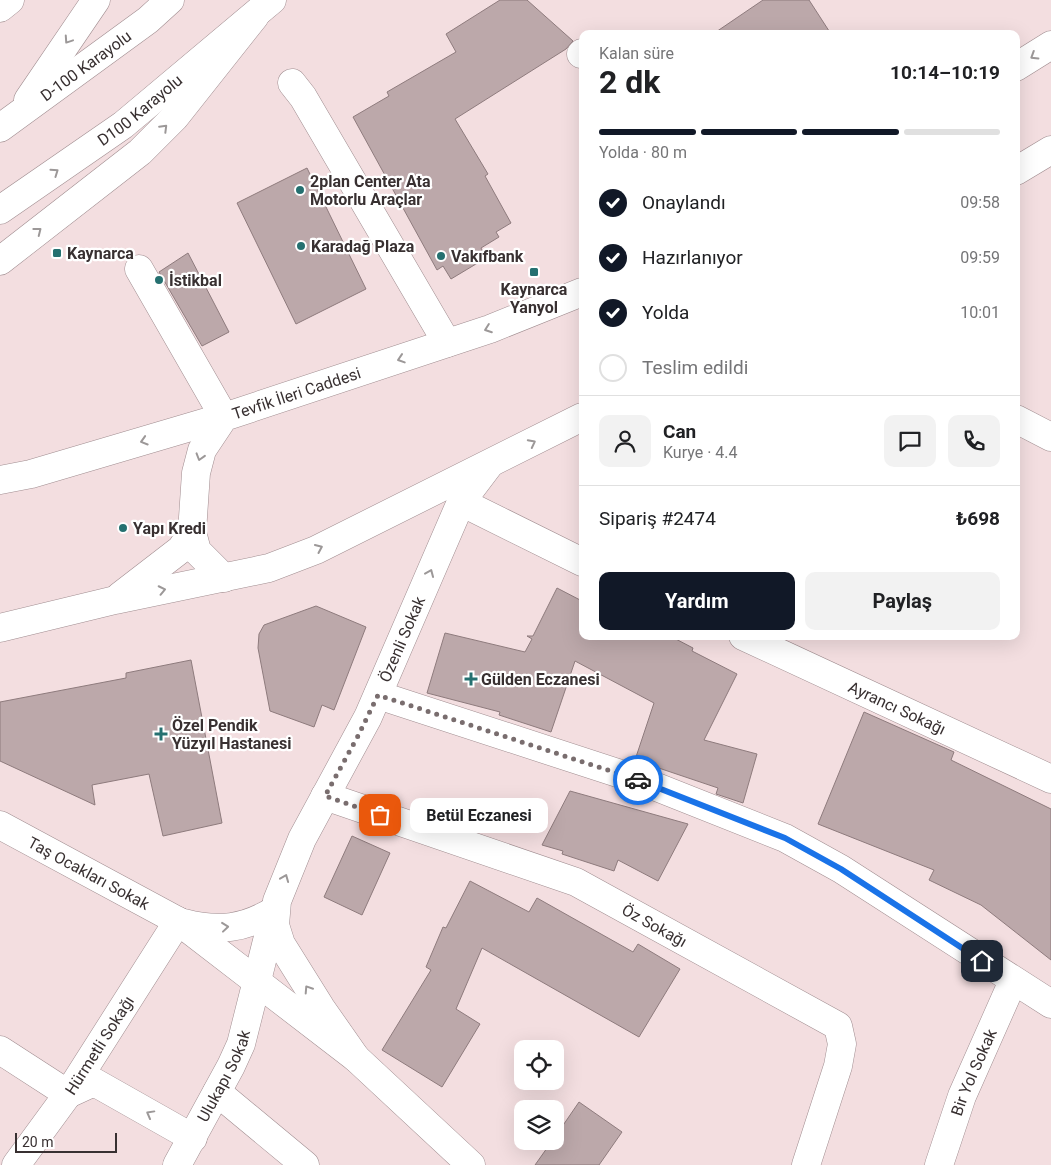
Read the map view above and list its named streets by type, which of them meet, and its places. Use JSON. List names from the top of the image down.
{
  "streets": {
    "main road": [
      "D-100 Karayolu",
      "D100 Karayolu",
      "Tevfik İleri Caddesi",
      "Özenli Sokak",
      "Ayrancı Sokağı",
      "Taş Ocakları Sokak",
      "Öz Sokağı",
      "Hürmetli Sokağı",
      "Bir Yol Sokak",
      "Ulukapı Sokak"
    ]
  },
  "crossings": [
    ["Özenli Sokak", "Öz Sokağı"],
    ["Özenli Sokak", "Ulukapı Sokak"],
    ["Taş Ocakları Sokak", "Hürmetli Sokağı"]
  ],
  "one_way": ["Özenli Sokak"],
  "places": {
    "other": [
      "2plan Center Ata Motorlu Araçlar",
      "Karadağ Plaza",
      "Vakıfbank",
      "İstikbal",
      "Yapı Kredi",
      "Betül Eczanesi"
    ],
    "transit": ["Kaynarca", "Kaynarca Yanyol"],
    "health": ["Gülden Eczanesi", "Özel Pendik Yüzyıl Hastanesi"]
  },
  "scale_bar": "20 m",
  "page": {
    "heading": ["2 dk", "Kalan süre", "10:14–10:19"],
    "panel": [
      "Can",
      "Kurye · 4.4",
      "Sipariş #2474",
      "₺698"
    ],
    "bar": "Yolda · 80 m",
    "list": [
      ["Onaylandı", "09:58"],
      ["Hazırlanıyor", "09:59"],
      ["Yolda", "10:01"],
      "Teslim edildi"
    ],
    "buttons": ["Yardım", "Paylaş"],
    "bubble": "Betül Eczanesi",
    "scale": "20 m"
  }
}
